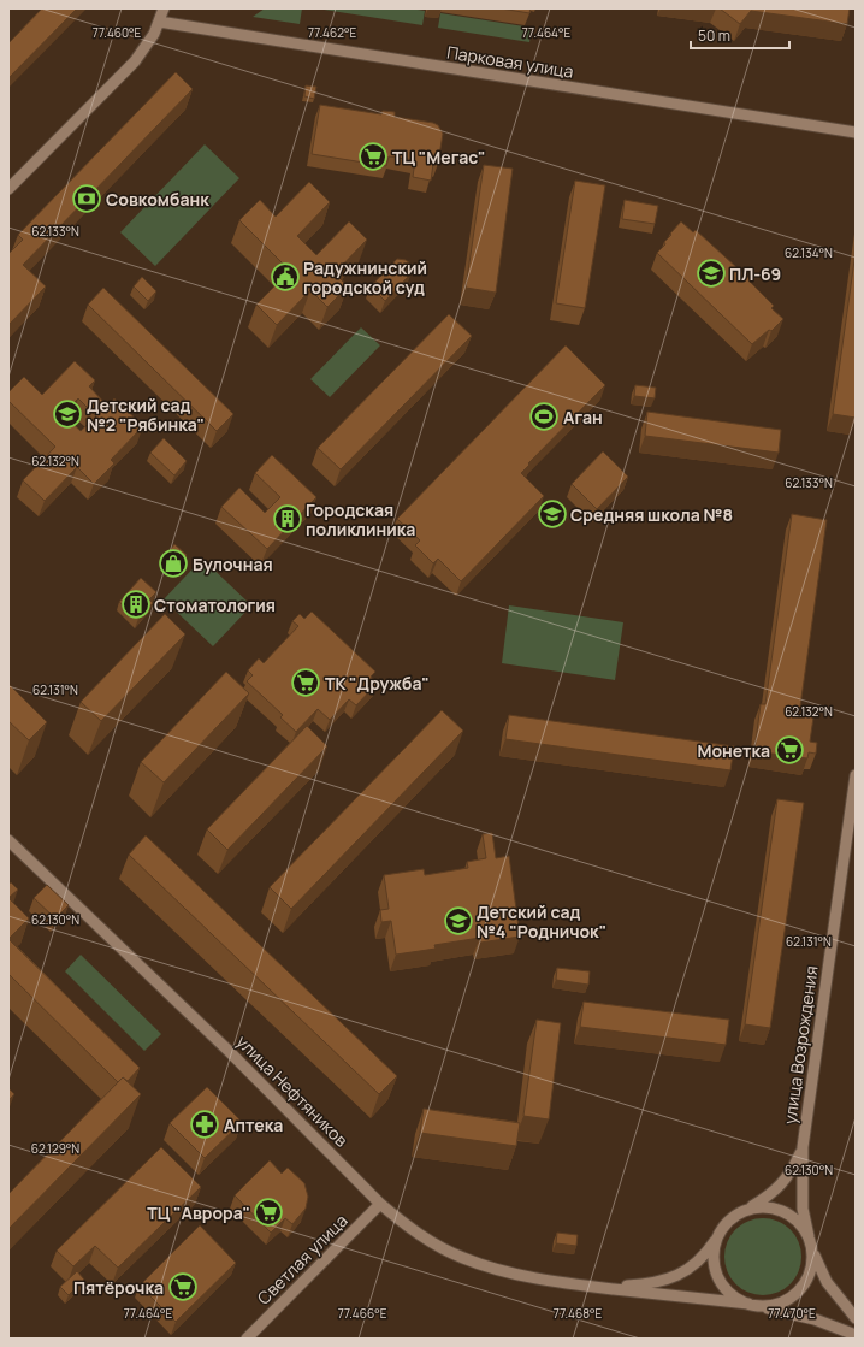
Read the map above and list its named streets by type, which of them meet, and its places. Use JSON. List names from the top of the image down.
{
  "streets": {
    "street": [
      "Парковая улица",
      "улица Возрождения",
      "улица Нефтяников",
      "Светлая улица"
    ]
  },
  "crossings": [
    ["улица Нефтяников", "Светлая улица"]
  ],
  "places": {
    "supermarket": [
      "ТЦ \"Мегас\"",
      "ТК \"Дружба\"",
      "Монетка",
      "ТЦ \"Аврора\"",
      "Пятёрочка"
    ],
    "bank": ["Совкомбанк"],
    "school or university": [
      "ПЛ-69",
      "Детский сад №2 \"Рябинка\"",
      "Средняя школа №8",
      "Детский сад №4 \"Родничок\""
    ],
    "public building": ["Радужнинский городской суд"],
    "sports": ["Аган"],
    "building": ["Городская поликлиника", "Стоматология"],
    "shop": ["Булочная"],
    "pharmacy": ["Аптека"]
  },
  "scale_bar": "50 m",
  "coordinates": [
    "77.460°E",
    "77.462°E",
    "77.464°E",
    "62.133°N",
    "62.134°N",
    "62.132°N",
    "62.131°N",
    "62.130°N",
    "62.129°N",
    "77.466°E",
    "77.468°E",
    "77.470°E"
  ]
}
